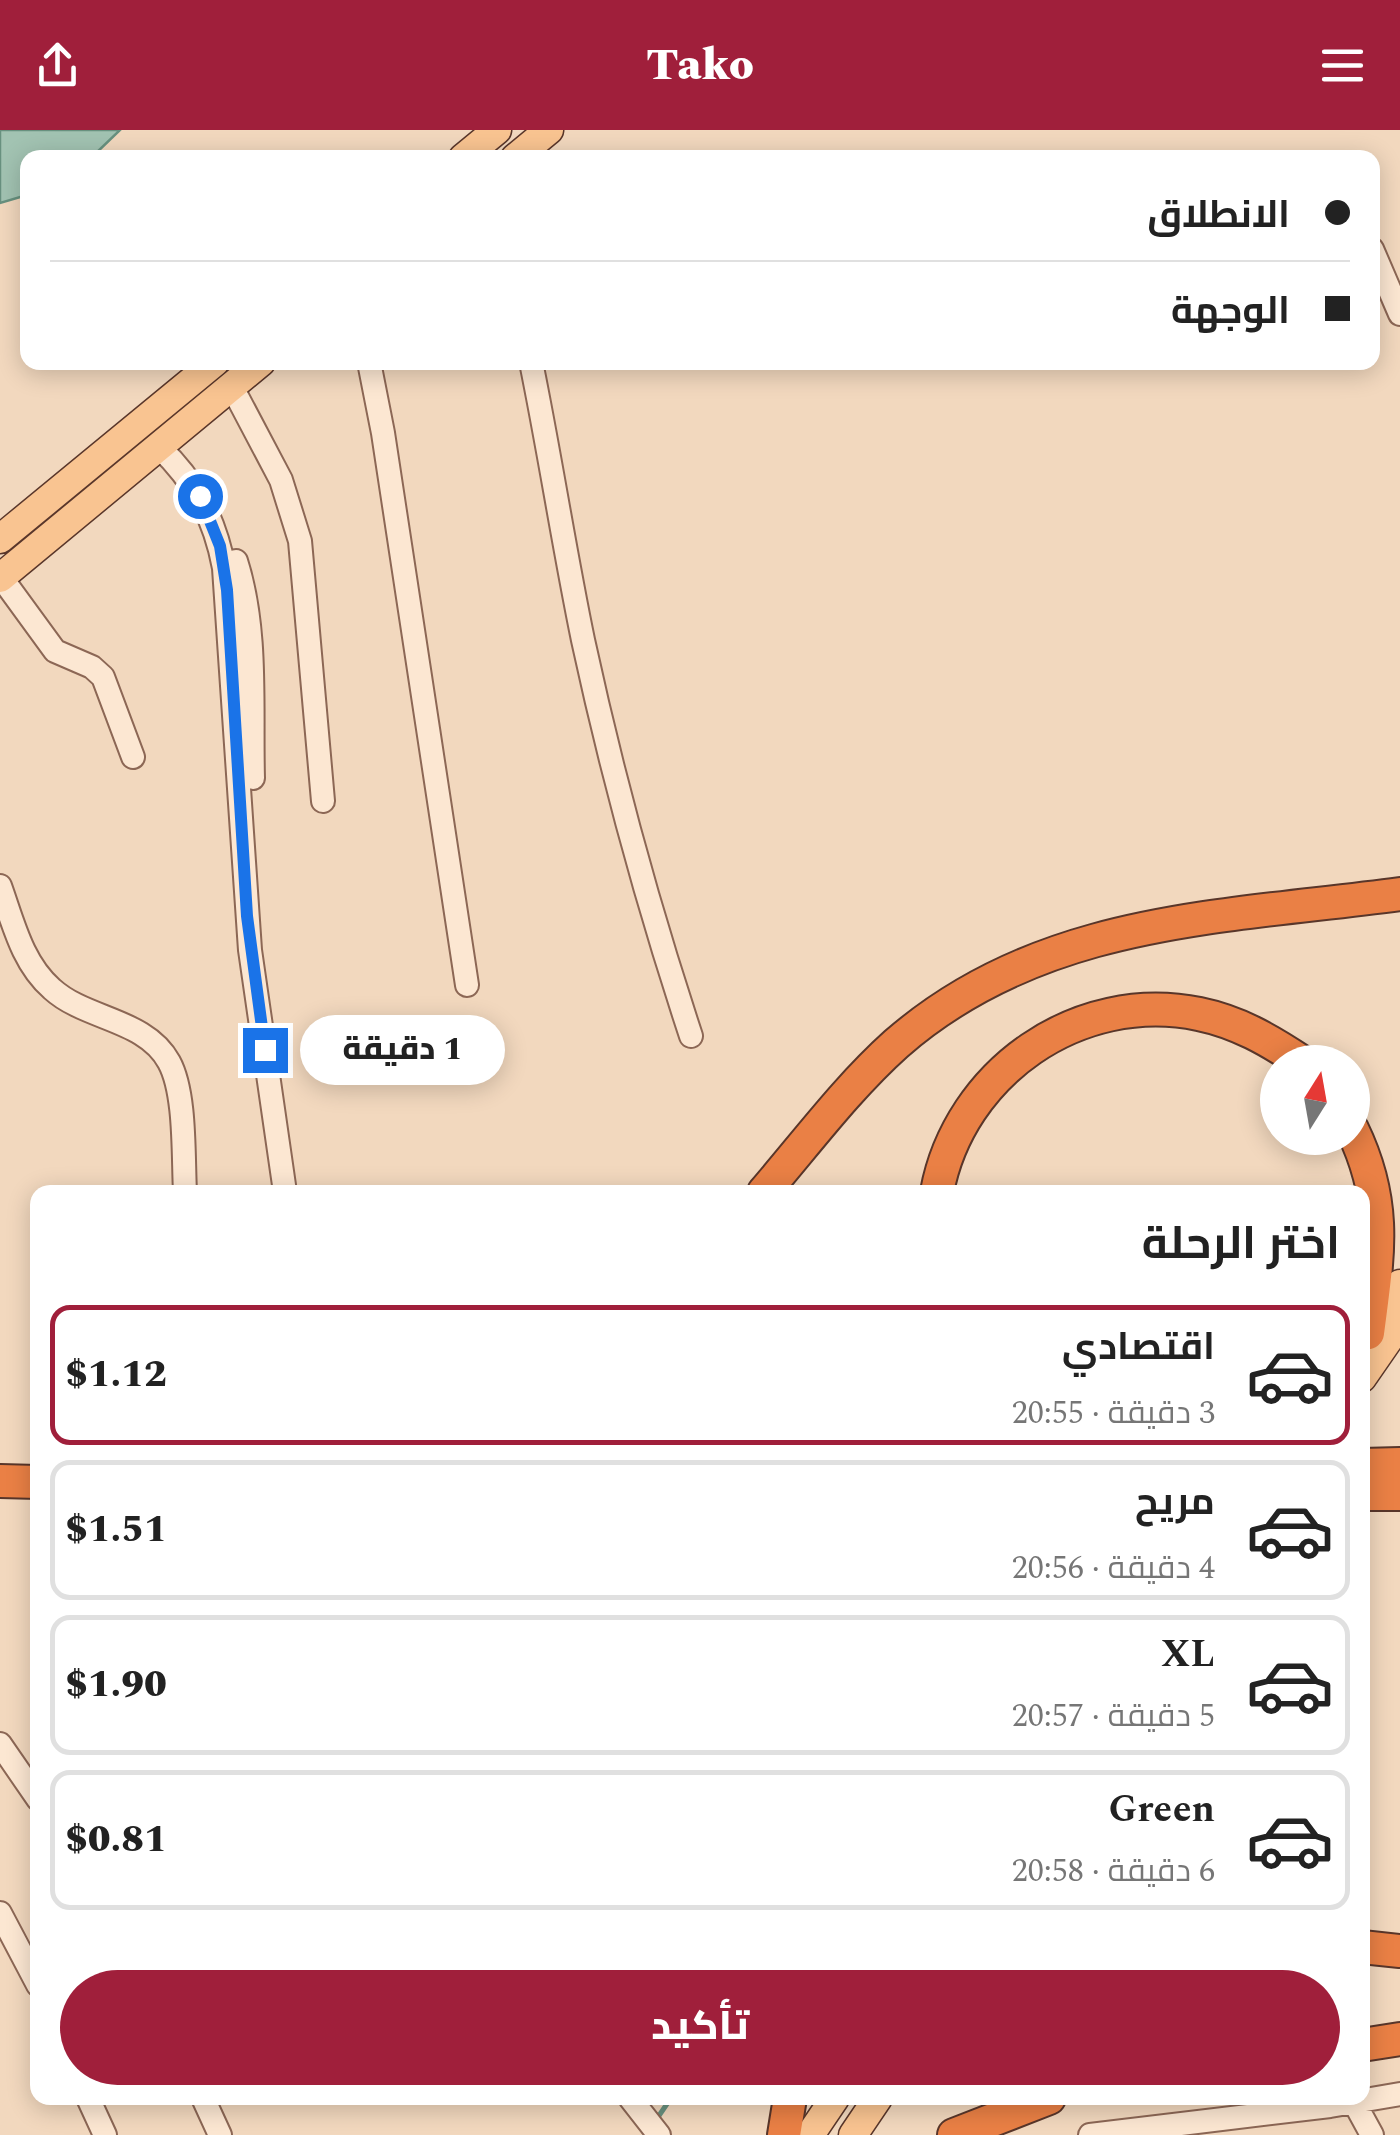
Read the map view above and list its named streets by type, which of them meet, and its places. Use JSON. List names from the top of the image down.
{
  "north": "top",
  "page": {
    "header": "Tako",
    "banner": ["الانطلاق", "الوجهة"],
    "bubble": "1 دقيقة",
    "heading": "اختر الرحلة",
    "list": [
      {
        "name": "اقتصادي",
        "note": "3 دقيقة · 20:55",
        "value": "$1.12"
      },
      {
        "name": "مريح",
        "note": "4 دقيقة · 20:56",
        "value": "$1.51"
      },
      {
        "name": "XL",
        "note": "5 دقيقة · 20:57",
        "value": "$1.90"
      },
      {
        "name": "Green",
        "note": "6 دقيقة · 20:58",
        "value": "$0.81"
      }
    ],
    "buttons": "تأكيد"
  }
}
